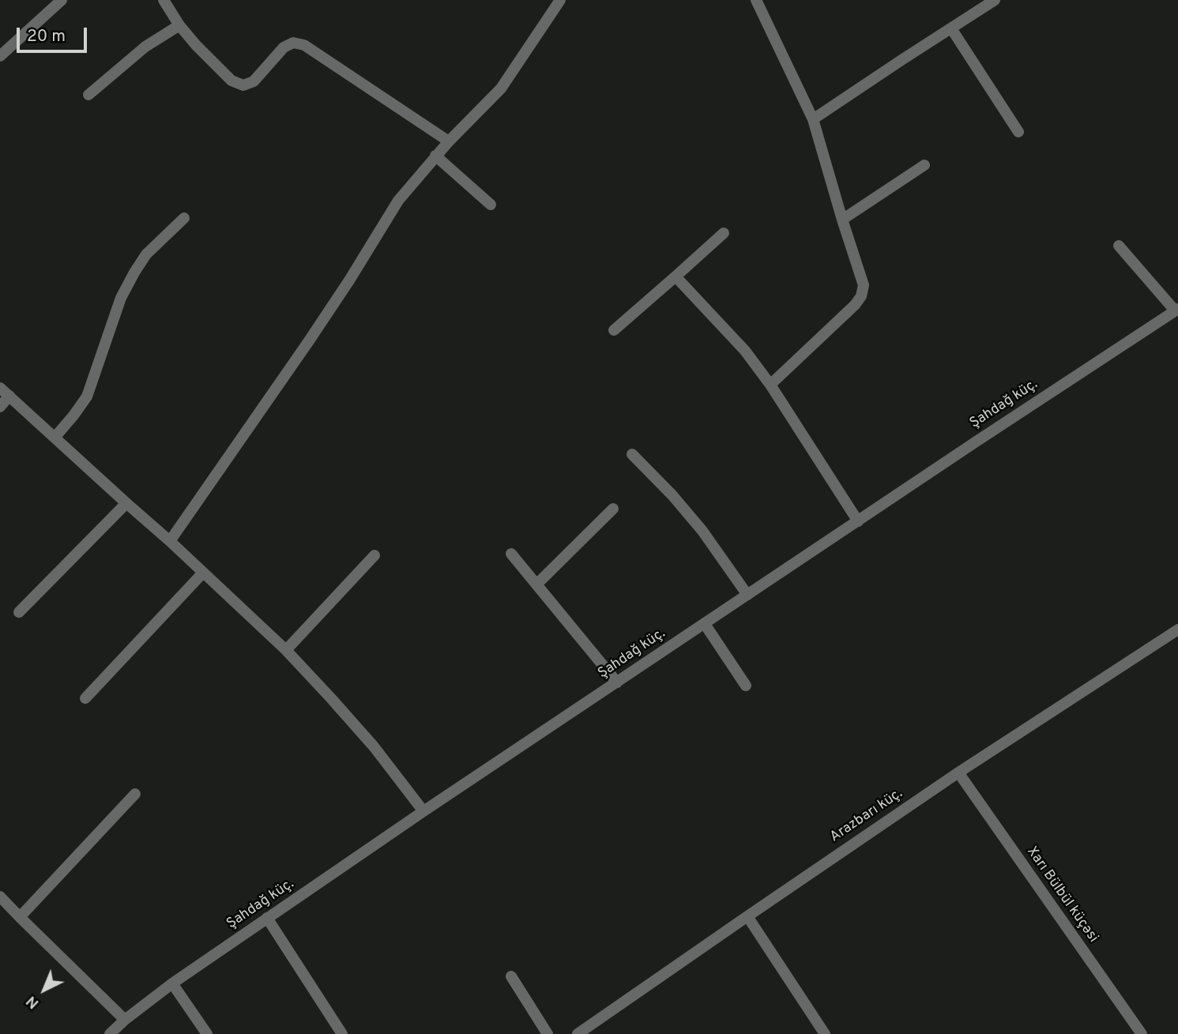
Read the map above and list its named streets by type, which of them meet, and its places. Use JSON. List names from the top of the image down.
{
  "streets": {
    "street": ["Şahdağ küç.", "Arazbarı küç.", "Xarı Bülbül küçəsi"]
  },
  "crossings": [
    ["Arazbarı küç.", "Xarı Bülbül küçəsi"]
  ],
  "scale_bar": "20 m",
  "north": "bottom left"
}
